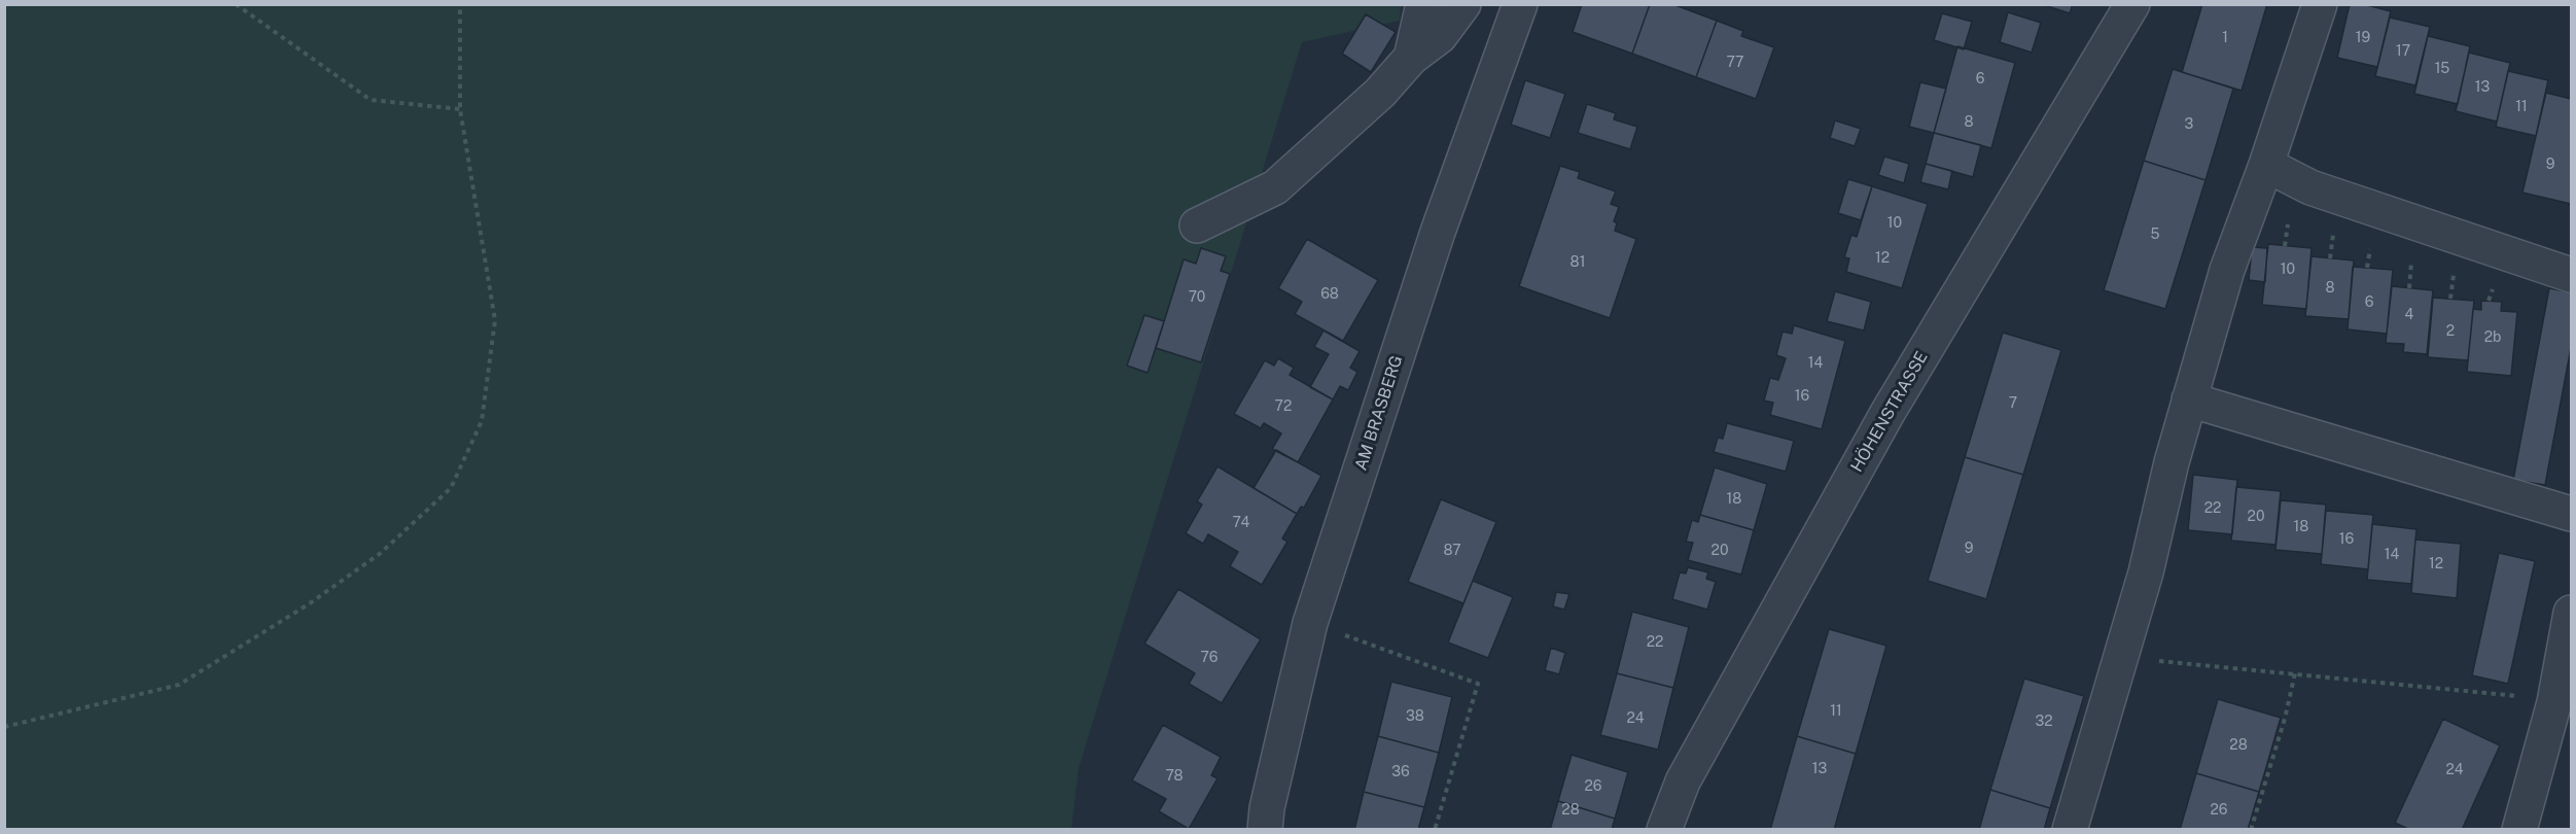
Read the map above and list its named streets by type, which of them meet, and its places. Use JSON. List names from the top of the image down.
{
  "streets": {
    "street": ["HÖHENSTRASSE", "AM BRASBERG"]
  },
  "house_numbers": [
    "1",
    "19",
    "17",
    "77",
    "15",
    "6",
    "13",
    "11",
    "8",
    "3",
    "9",
    "10",
    "5",
    "12",
    "81",
    "10",
    "8",
    "68",
    "70",
    "6",
    "4",
    "2",
    "2b",
    "14",
    "16",
    "7",
    "72",
    "18",
    "22",
    "20",
    "74",
    "18",
    "16",
    "9",
    "87",
    "20",
    "14",
    "12",
    "22",
    "76",
    "11",
    "38",
    "24",
    "32",
    "28",
    "13",
    "24",
    "36",
    "78",
    "26",
    "28",
    "26"
  ]
}
